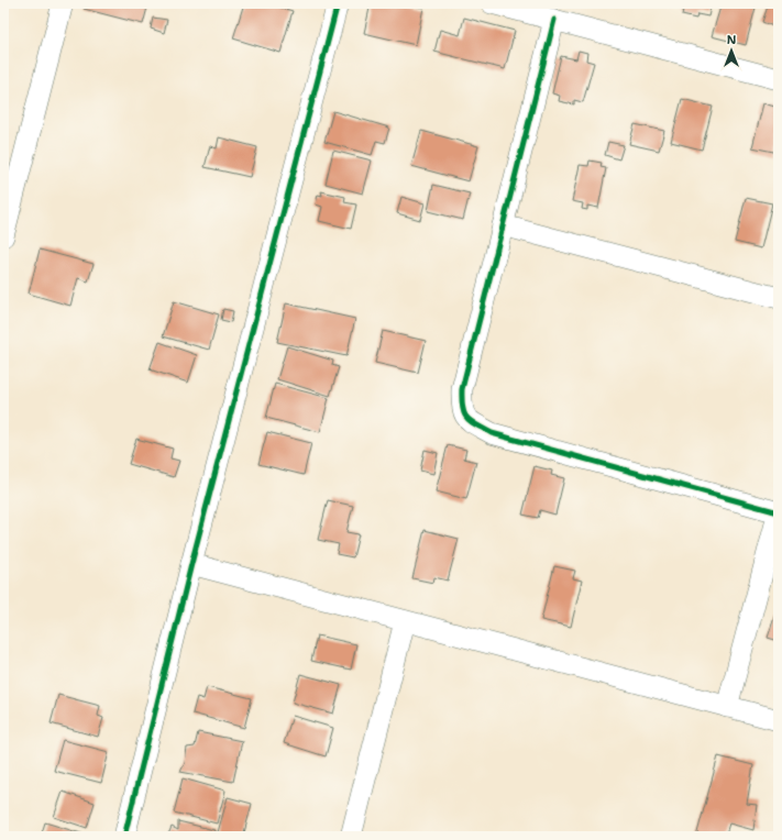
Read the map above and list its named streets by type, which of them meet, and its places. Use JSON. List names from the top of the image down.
{
  "north": "top"
}
